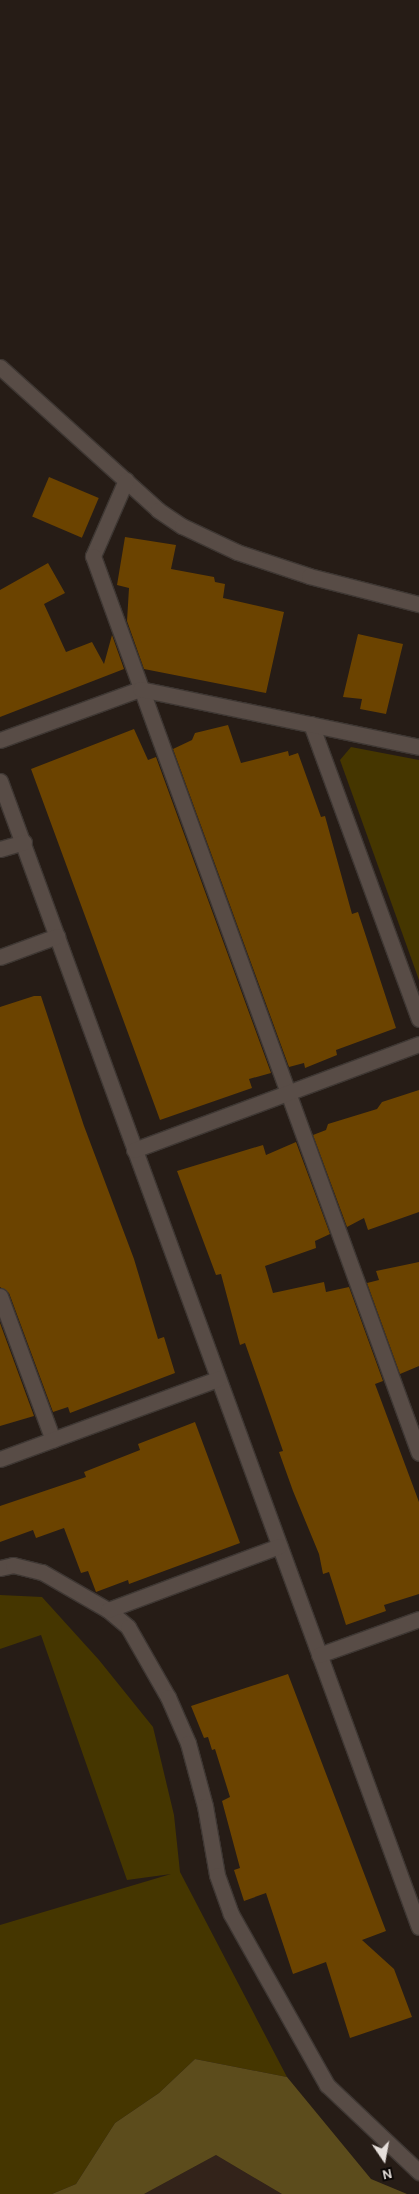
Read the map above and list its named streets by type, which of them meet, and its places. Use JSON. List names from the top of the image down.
{
  "north": "bottom"
}
